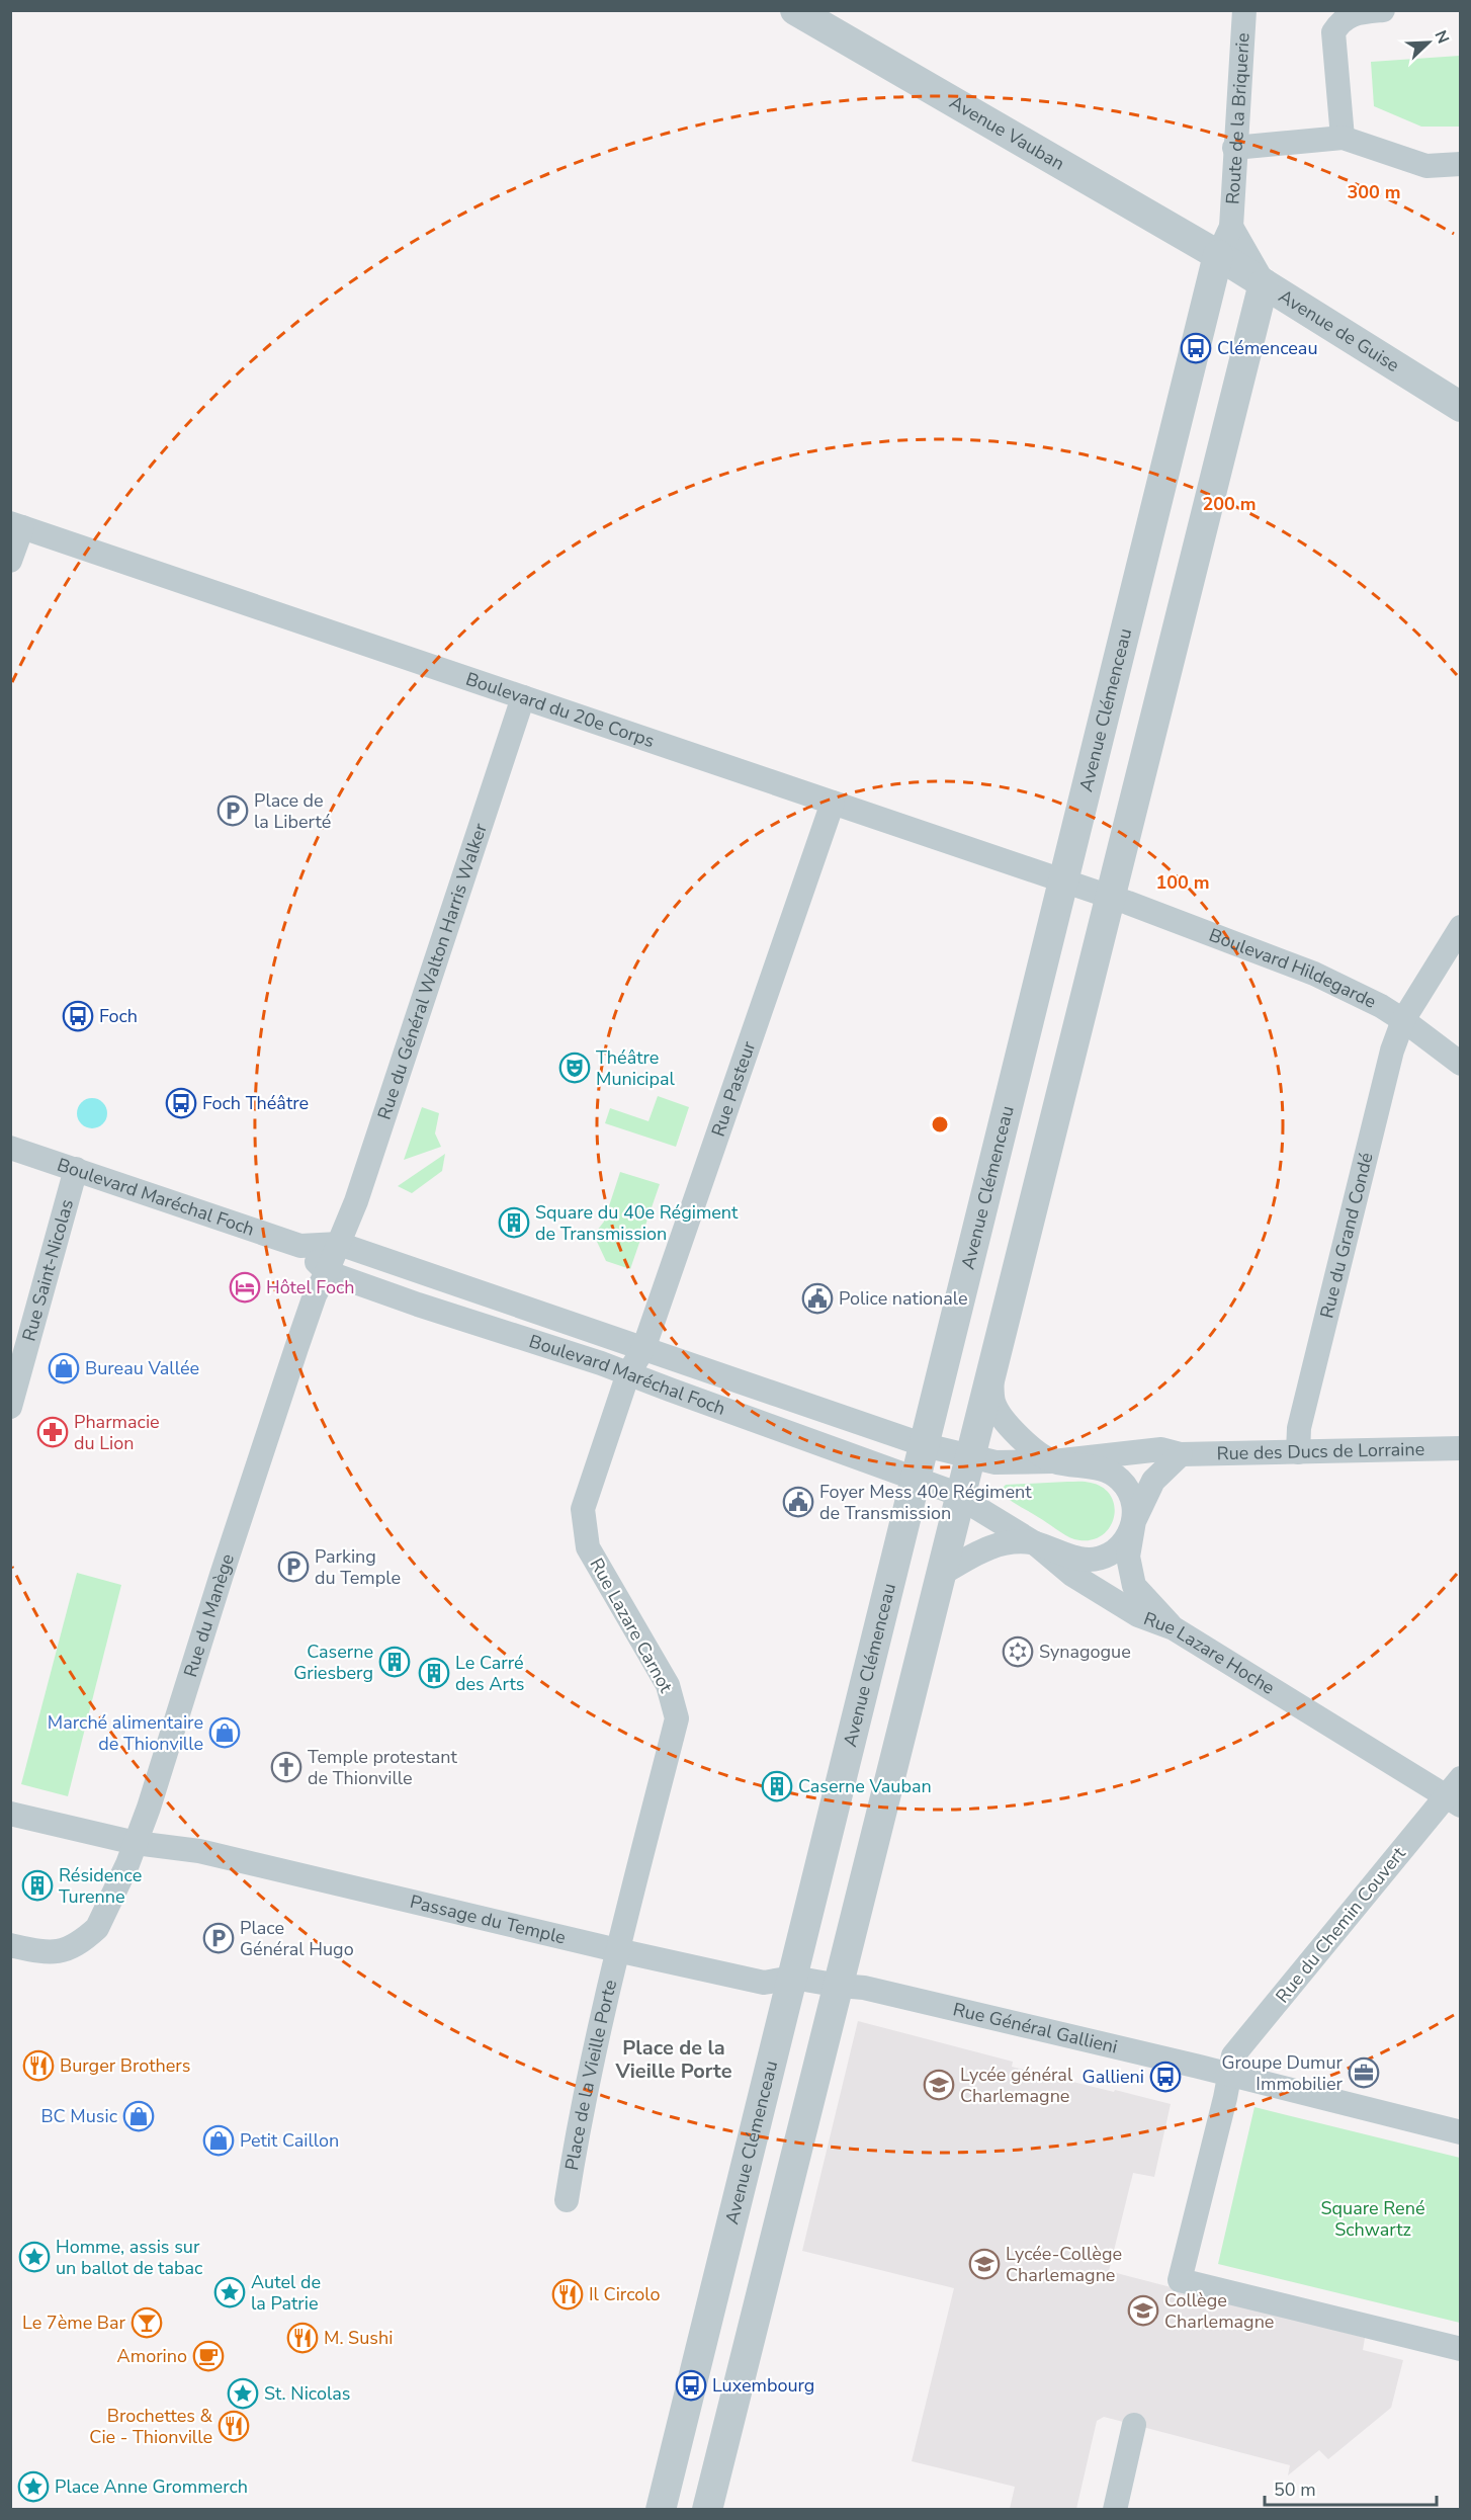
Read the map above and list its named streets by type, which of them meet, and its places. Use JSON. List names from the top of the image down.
{
  "streets": {
    "street": [
      "Route de la Briquerie",
      "Avenue Vauban",
      "Avenue de Guise",
      "Boulevard du 20e Corps",
      "Avenue Clémenceau",
      "Boulevard Hildegarde",
      "Rue du Général Walton Harris Walker",
      "Rue Pasteur",
      "Boulevard Maréchal Foch",
      "Rue du Grand Condé",
      "Rue Saint-Nicolas",
      "Rue des Ducs de Lorraine",
      "Rue du Manège",
      "Rue Lazare Carnot",
      "Rue Lazare Hoche",
      "Passage du Temple",
      "Rue du Chemin Couvert",
      "Rue Général Gallieni",
      "Place de la Vieille Porte"
    ]
  },
  "crossings": [
    ["Route de la Briquerie", "Avenue Vauban"],
    ["Route de la Briquerie", "Avenue de Guise"],
    ["Route de la Briquerie", "Avenue Clémenceau"],
    ["Avenue Vauban", "Avenue de Guise"],
    ["Avenue Vauban", "Avenue Clémenceau"],
    ["Avenue de Guise", "Avenue Clémenceau"],
    ["Boulevard du 20e Corps", "Avenue Clémenceau"],
    ["Boulevard du 20e Corps", "Boulevard Hildegarde"],
    ["Boulevard du 20e Corps", "Rue du Général Walton Harris Walker"],
    ["Boulevard du 20e Corps", "Rue Pasteur"],
    ["Avenue Clémenceau", "Boulevard Maréchal Foch"],
    ["Avenue Clémenceau", "Rue des Ducs de Lorraine"],
    ["Avenue Clémenceau", "Passage du Temple"],
    ["Boulevard Hildegarde", "Rue du Grand Condé"],
    ["Rue du Général Walton Harris Walker", "Boulevard Maréchal Foch"],
    ["Rue du Général Walton Harris Walker", "Rue du Manège"],
    ["Rue Pasteur", "Boulevard Maréchal Foch"],
    ["Rue Pasteur", "Rue Lazare Carnot"],
    ["Boulevard Maréchal Foch", "Rue Saint-Nicolas"],
    ["Boulevard Maréchal Foch", "Rue des Ducs de Lorraine"],
    ["Boulevard Maréchal Foch", "Rue du Manège"],
    ["Boulevard Maréchal Foch", "Rue Lazare Carnot"],
    ["Boulevard Maréchal Foch", "Rue Lazare Hoche"],
    ["Rue du Grand Condé", "Rue des Ducs de Lorraine"],
    ["Rue du Manège", "Passage du Temple"],
    ["Rue Lazare Carnot", "Passage du Temple"],
    ["Rue Lazare Carnot", "Place de la Vieille Porte"],
    ["Rue Lazare Hoche", "Rue du Chemin Couvert"],
    ["Passage du Temple", "Rue Général Gallieni"],
    ["Passage du Temple", "Place de la Vieille Porte"],
    ["Rue du Chemin Couvert", "Rue Général Gallieni"]
  ],
  "districts": ["Place de la Vieille Porte"],
  "parks": ["Square René Schwartz"],
  "places": {
    "bus stop": [
      "Clémenceau",
      "Foch",
      "Foch Théâtre",
      "Gallieni",
      "Luxembourg"
    ],
    "parking": ["Place de la Liberté", "Parking du Temple", "Place Général Hugo"],
    "theatre": ["Théâtre Municipal"],
    "building": [
      "Square du 40e Régiment de Transmission",
      "Caserne Griesberg",
      "Le Carré des Arts",
      "Caserne Vauban",
      "Résidence Turenne"
    ],
    "hotel": ["Hôtel Foch"],
    "public building": ["Police nationale", "Foyer Mess 40e Régiment de Transmission"],
    "shop": [
      "Bureau Vallée",
      "Marché alimentaire de Thionville",
      "BC Music",
      "Petit Caillon"
    ],
    "pharmacy": ["Pharmacie du Lion"],
    "synagogue": ["Synagogue"],
    "church": ["Temple protestant de Thionville"],
    "restaurant": [
      "Burger Brothers",
      "Il Circolo",
      "M. Sushi",
      "Brochettes & Cie - Thionville"
    ],
    "office": ["Groupe Dumur Immobilier"],
    "school or university": ["Lycée général Charlemagne", "Lycée-Collège Charlemagne", "Collège Charlemagne"],
    "place": [
      "Homme, assis sur un ballot de tabac",
      "Autel de la Patrie",
      "St. Nicolas",
      "Place Anne Grommerch"
    ],
    "bar": ["Le 7ème Bar"],
    "cafe": ["Amorino"]
  },
  "scale_bar": "50 m",
  "north": "top right",
  "rings": ["300 m", "200 m", "100 m"]
}
